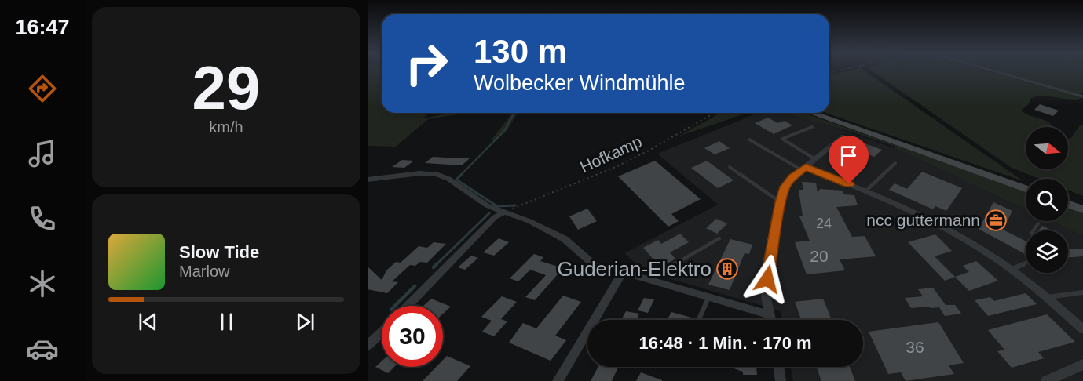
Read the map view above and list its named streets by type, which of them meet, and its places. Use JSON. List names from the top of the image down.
{
  "streets": {
    "path": ["Hofkamp"]
  },
  "places": {
    "office": ["ncc guttermann"],
    "building": ["Guderian-Elektro"]
  },
  "house_numbers": ["24", "20", "36"],
  "north": "right",
  "page": {
    "tabs": "16:47",
    "tile": ["29", "km/h"],
    "turn": ["130 m", "Wolbecker Windmühle"],
    "song": ["Slow Tide", "Marlow"],
    "limit": "30",
    "trip": "16:48 · 1 Min. · 170 m"
  }
}
